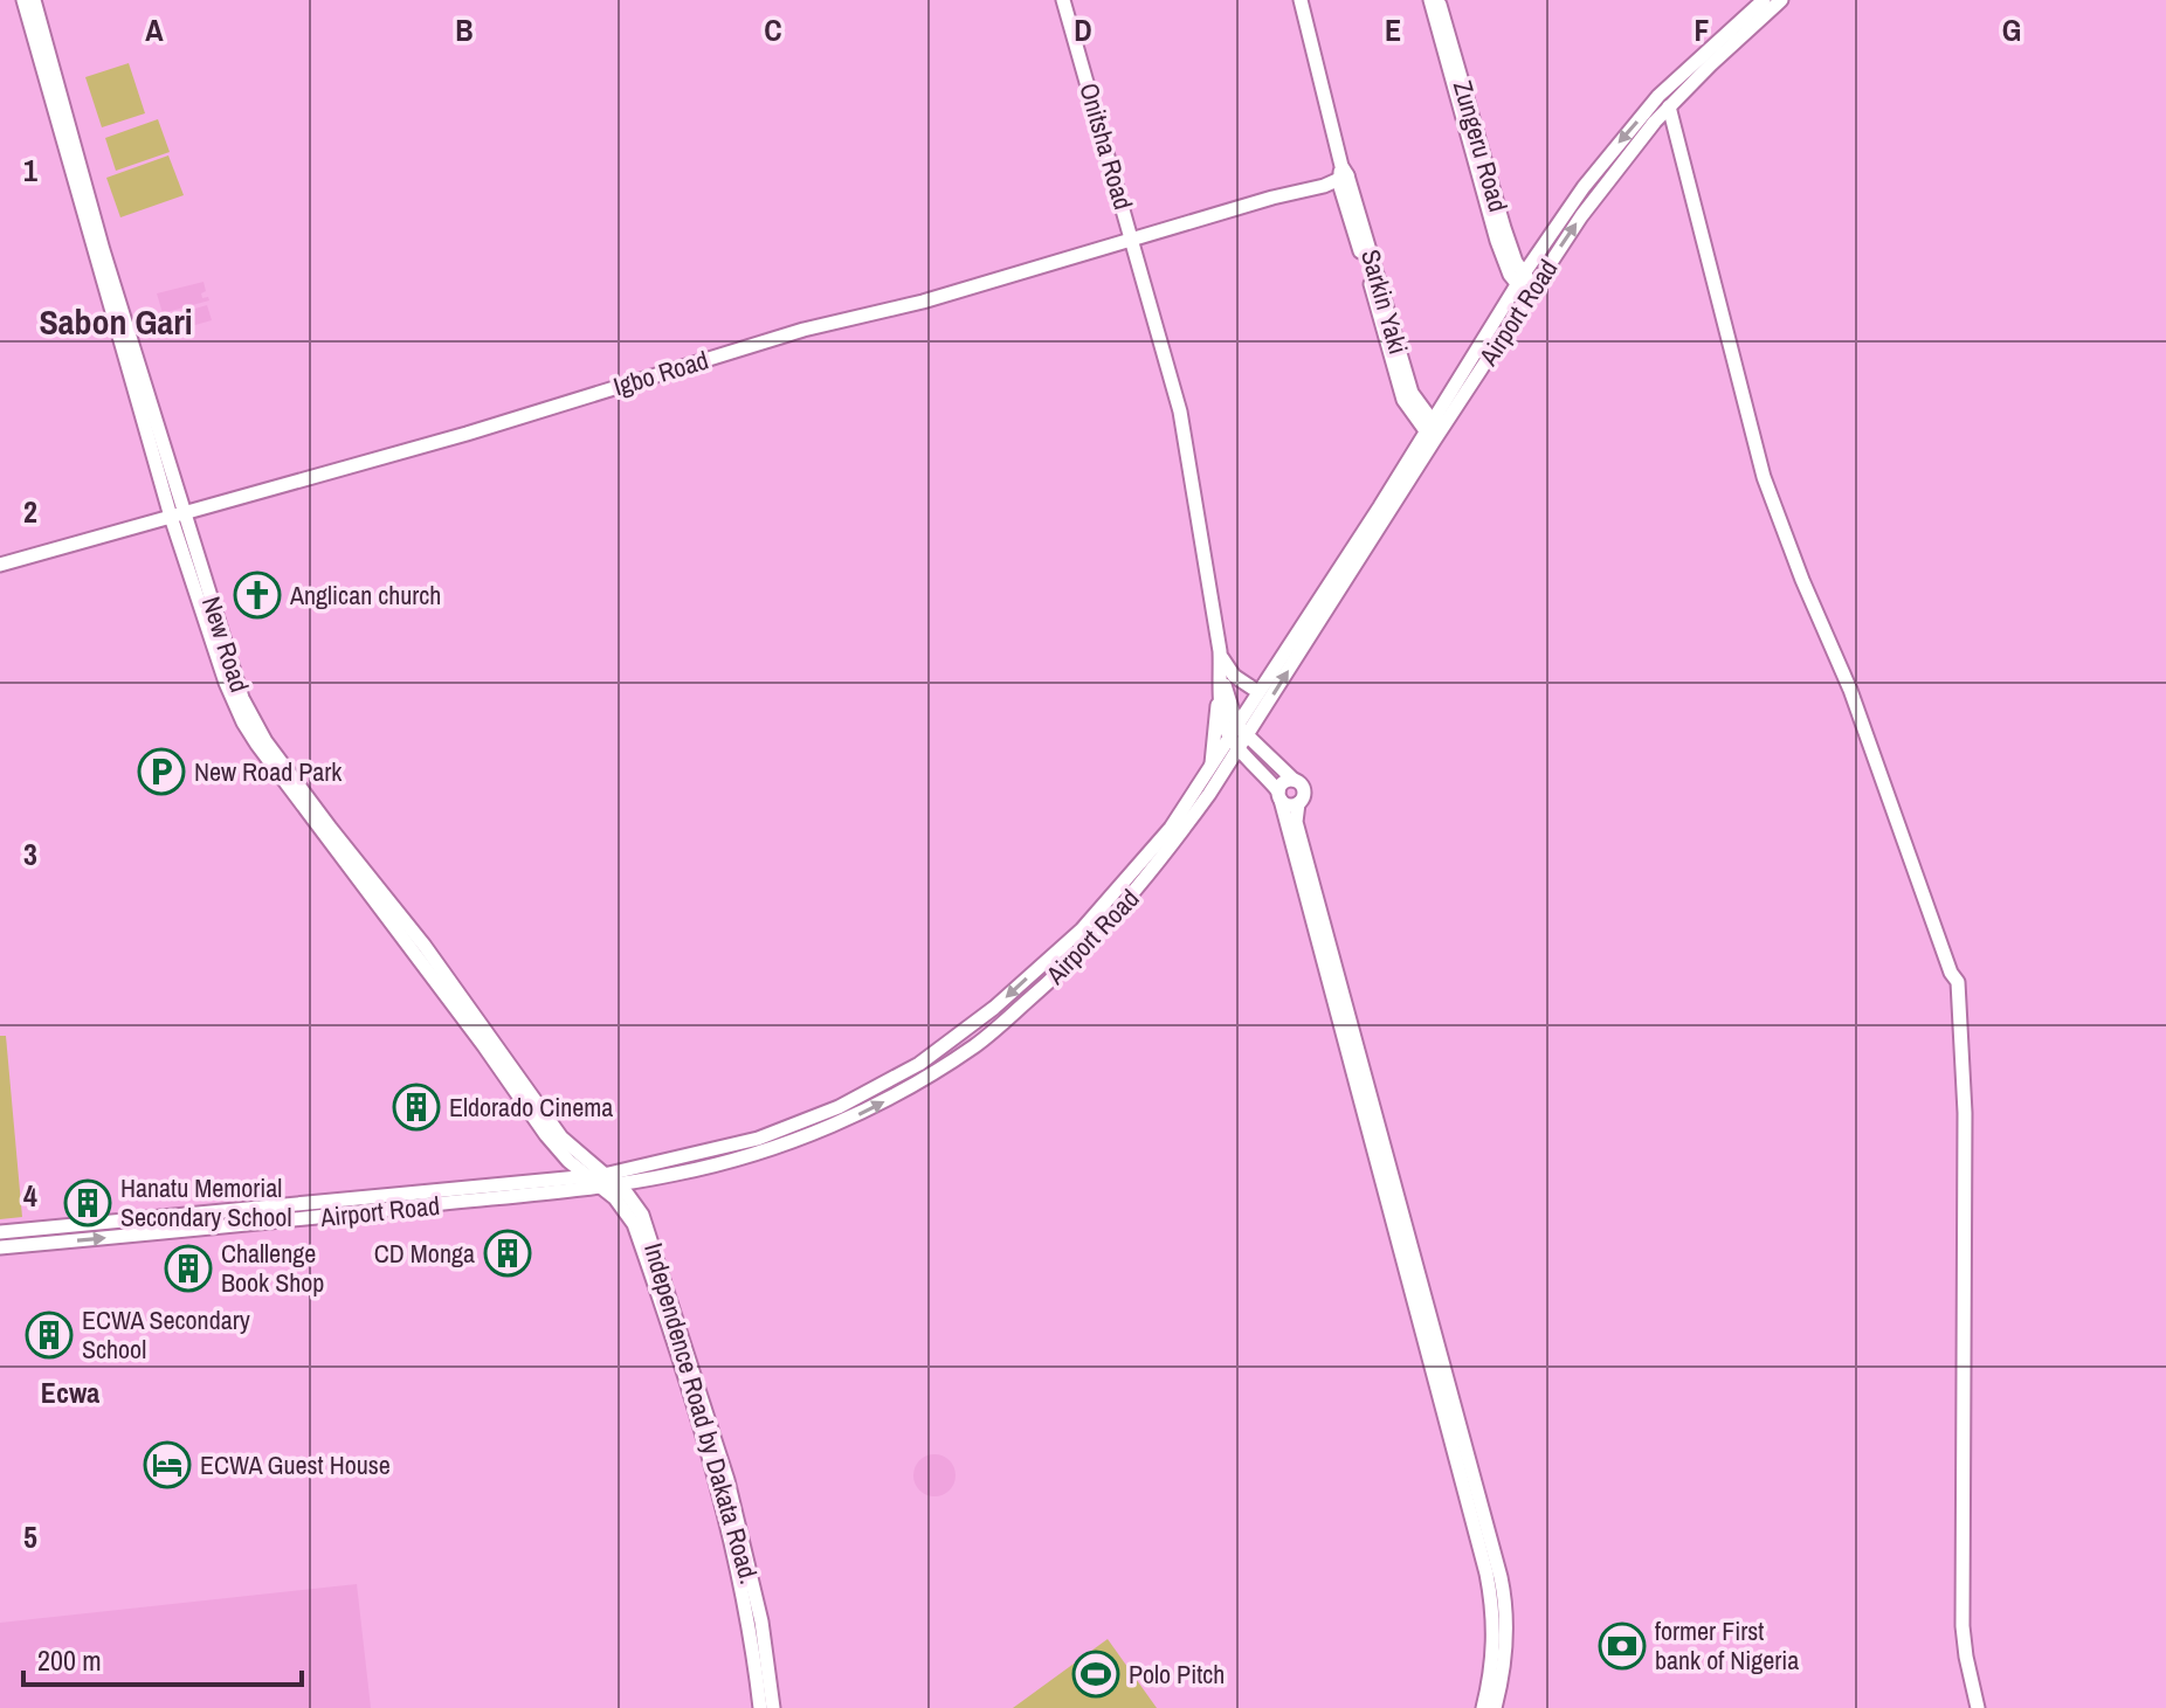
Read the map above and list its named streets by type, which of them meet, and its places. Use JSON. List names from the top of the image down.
{
  "streets": {
    "street": [
      "Onitsha Road",
      "Zungeru Road",
      "Sarkin Yaki",
      "Airport Road",
      "Igbo Road",
      "New Road",
      "Independence Road by Dakata Road."
    ]
  },
  "crossings": [
    ["Onitsha Road", "Igbo Road"],
    ["Zungeru Road", "Airport Road"],
    ["Sarkin Yaki", "Airport Road"],
    ["Sarkin Yaki", "Igbo Road"],
    ["Airport Road", "New Road"],
    ["Airport Road", "Independence Road by Dakata Road."],
    ["Igbo Road", "New Road"],
    ["New Road", "Independence Road by Dakata Road."]
  ],
  "districts": ["Sabon Gari", "Ecwa"],
  "places": {
    "church": ["Anglican church"],
    "parking": ["New Road Park"],
    "building": [
      "Eldorado Cinema",
      "Hanatu Memorial Secondary School",
      "CD Monga",
      "Challenge Book Shop",
      "ECWA Secondary School"
    ],
    "hotel": ["ECWA Guest House"],
    "bank": ["former First bank of Nigeria"],
    "sports": ["Polo Pitch"]
  },
  "scale_bar": "200 m",
  "grid": {
    "columns": [
      "A",
      "B",
      "C",
      "D",
      "E",
      "F",
      "G"
    ],
    "rows": [
      "1",
      "2",
      "3",
      "4",
      "5"
    ]
  }
}
